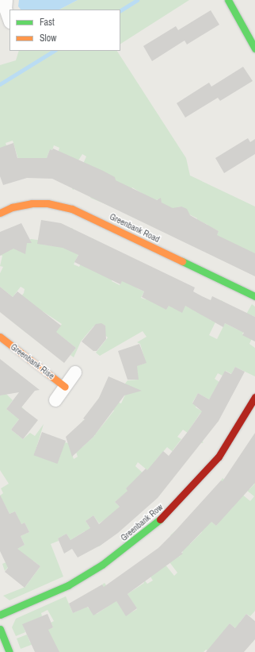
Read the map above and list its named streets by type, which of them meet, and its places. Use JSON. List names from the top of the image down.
{
  "streets": {
    "street": ["Greenbank Road", "Greenbank Rise", "Greenbank Row"]
  },
  "legend": ["Fast", "Slow"]
}
